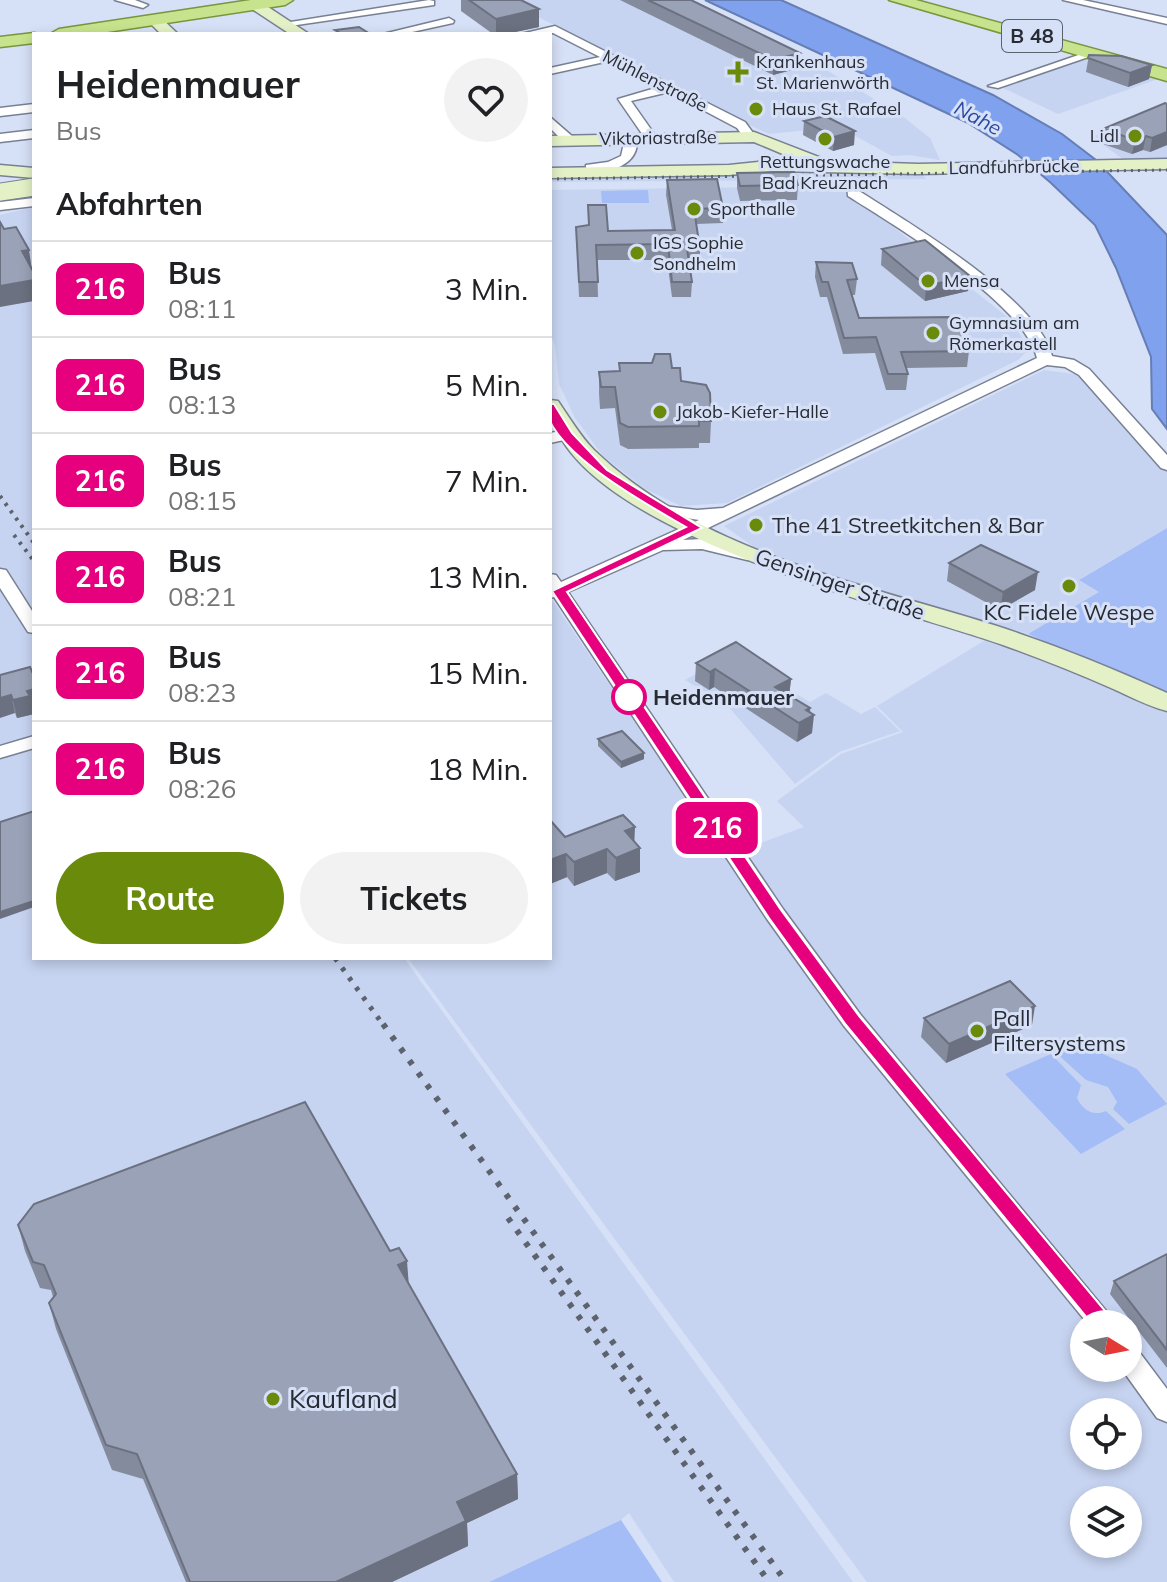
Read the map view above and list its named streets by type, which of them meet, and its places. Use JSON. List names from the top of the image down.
{
  "streets": {
    "main road": ["B 48"],
    "street": [
      "Mühlenstraße",
      "Viktoriastraße",
      "Landfuhrbrücke",
      "Gensinger Straße"
    ]
  },
  "crossings": [
    ["Mühlenstraße", "Viktoriastraße"],
    ["Mühlenstraße", "Landfuhrbrücke"],
    ["Viktoriastraße", "Landfuhrbrücke"]
  ],
  "water": ["Nahe"],
  "places": {
    "health": ["Krankenhaus St. Marienwörth"],
    "other": [
      "Haus St. Rafael",
      "Lidl",
      "Rettungswache Bad Kreuznach",
      "Sporthalle",
      "IGS Sophie Sondhelm",
      "Mensa",
      "Gymnasium am Römerkastell",
      "Jakob-Kiefer-Halle",
      "The 41 Streetkitchen & Bar",
      "KC Fidele Wespe",
      "Heidenmauer",
      "Pall Filtersystems",
      "Kaufland"
    ]
  },
  "lines": ["bus line 216"],
  "north": "right",
  "page": {
    "on_map": "216",
    "heading": [
      ["Heidenmauer", "Bus"],
      "Abfahrten"
    ],
    "list": [
      {
        "mark": "216",
        "name": "Bus",
        "note": "08:11",
        "value": "3 Min."
      },
      {
        "mark": "216",
        "name": "Bus",
        "note": "08:13",
        "value": "5 Min."
      },
      {
        "mark": "216",
        "name": "Bus",
        "note": "08:15",
        "value": "7 Min."
      },
      {
        "mark": "216",
        "name": "Bus",
        "note": "08:21",
        "value": "13 Min."
      },
      {
        "mark": "216",
        "name": "Bus",
        "note": "08:23",
        "value": "15 Min."
      },
      {
        "mark": "216",
        "name": "Bus",
        "note": "08:26",
        "value": "18 Min."
      }
    ],
    "buttons": ["Route", "Tickets"]
  }
}
